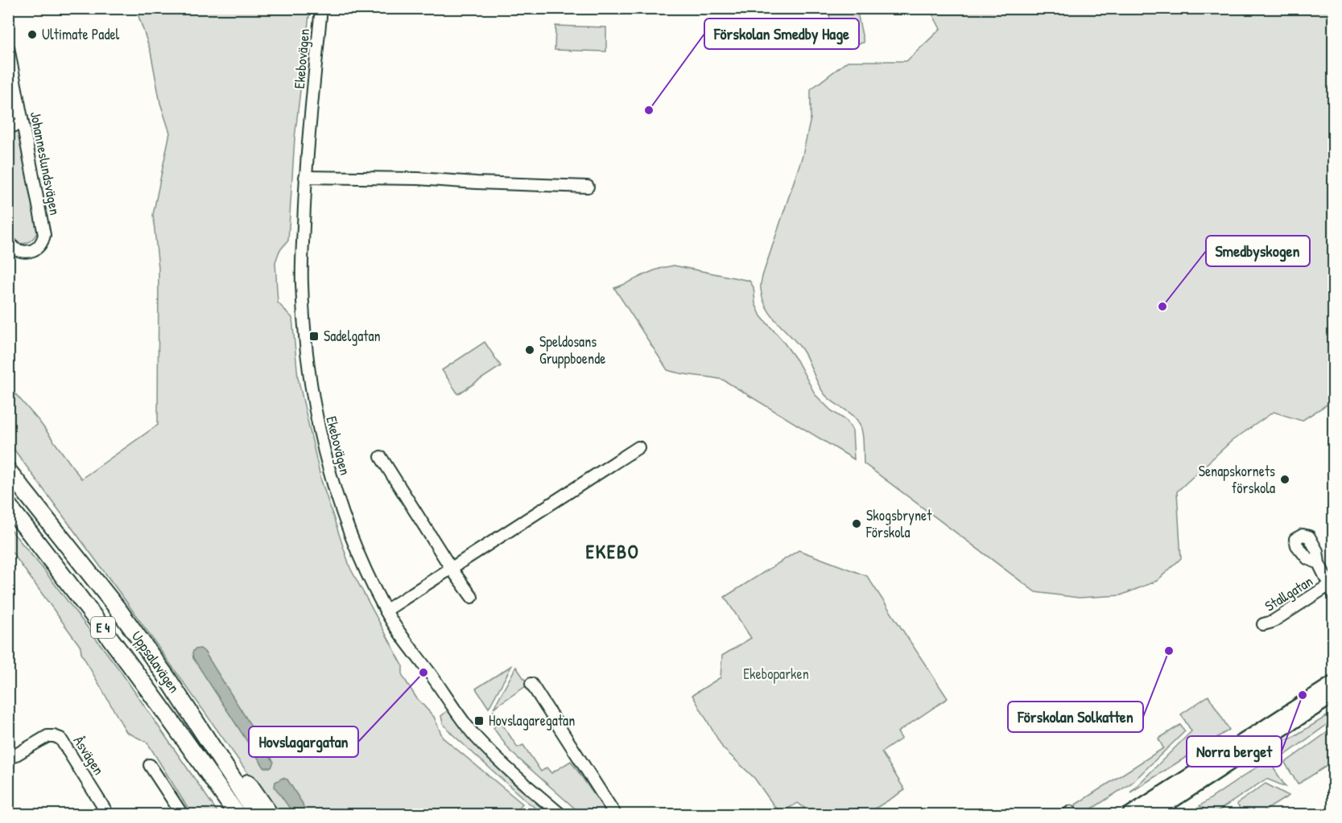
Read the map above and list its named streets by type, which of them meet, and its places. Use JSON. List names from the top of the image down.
{
  "streets": {
    "highway": ["E 4", "Uppsalavägen"],
    "street": [
      "Ekebovägen",
      "Johanneslundsvägen",
      "Stallgatan",
      "Åsvägen"
    ]
  },
  "districts": ["EKEBO"],
  "parks": ["Ekeboparken"],
  "places": {
    "other": [
      "Ultimate Padel",
      "Förskolan Smedby Hage",
      "Smedbyskogen",
      "Speldosans Gruppboende",
      "Senapskornets förskola",
      "Skogsbrynet Förskola",
      "Förskolan Solkatten",
      "Hovslagargatan",
      "Norra berget"
    ],
    "transit": ["Sadelgatan", "Hovslagaregatan"]
  }
}
